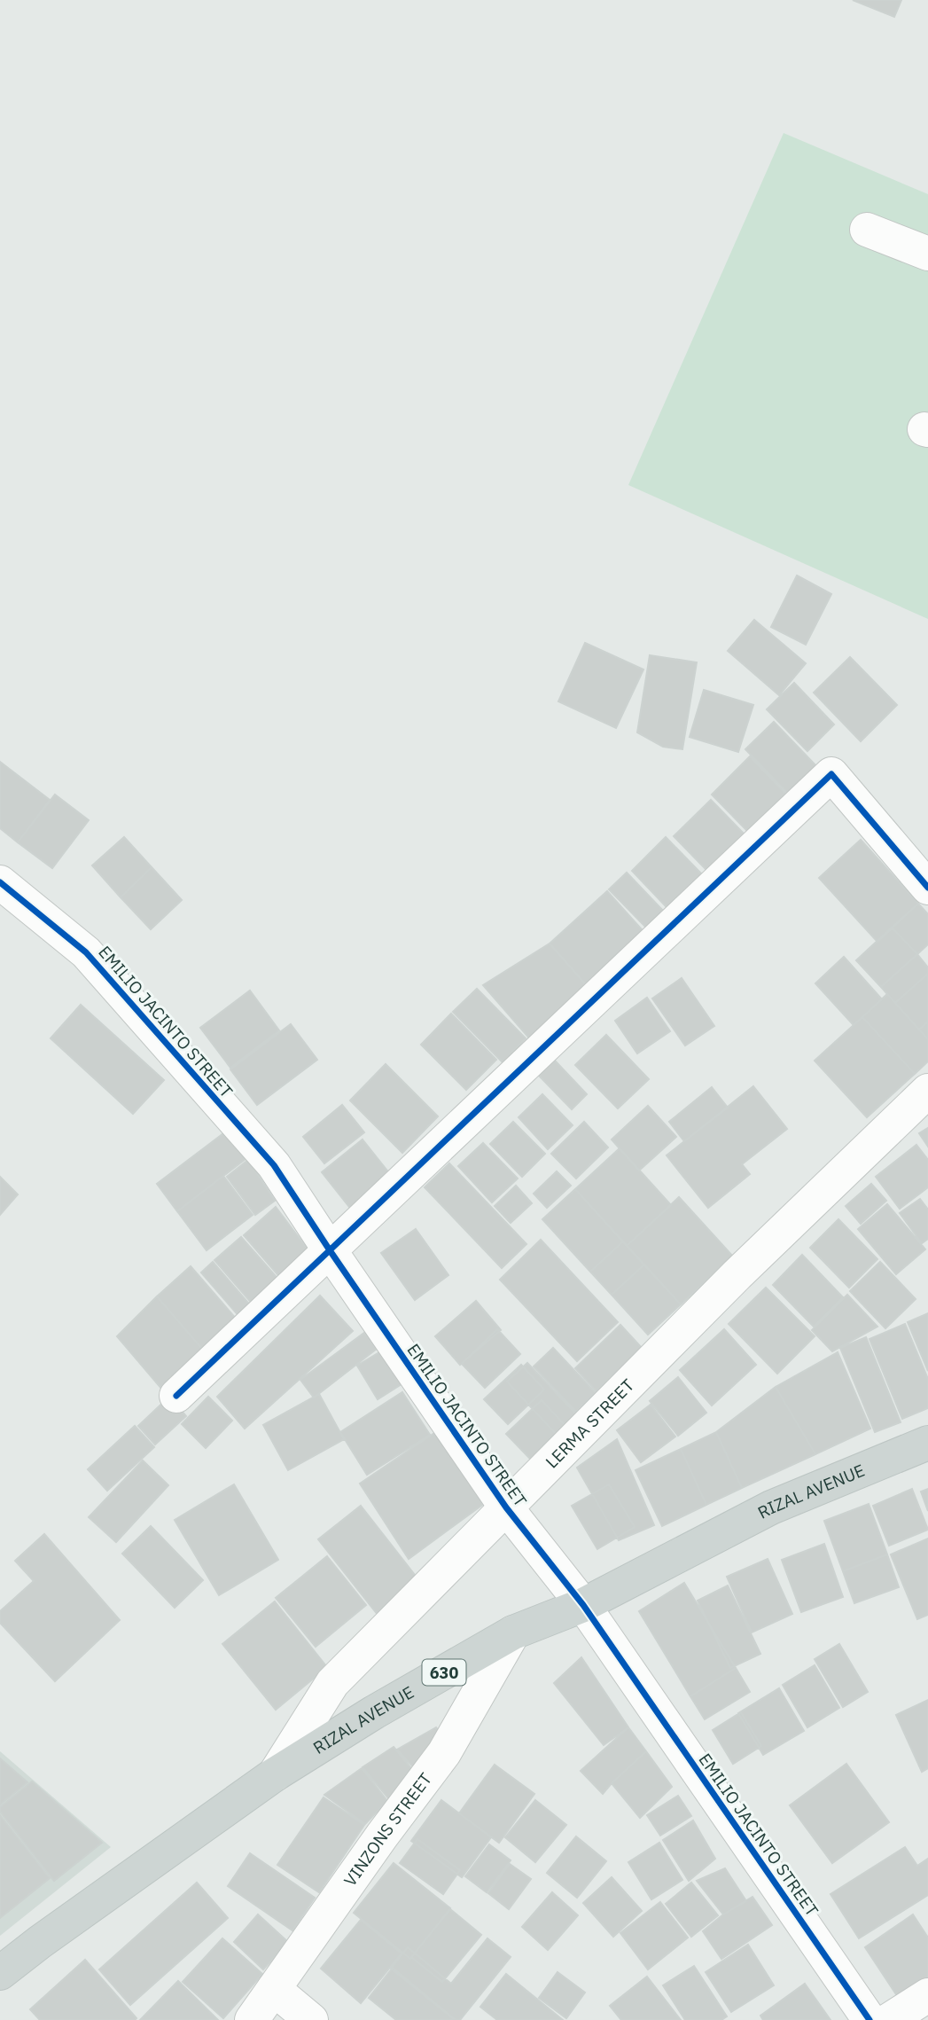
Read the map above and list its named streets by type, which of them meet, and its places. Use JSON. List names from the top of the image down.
{
  "streets": {
    "main road": ["RIZAL AVENUE", "630"],
    "street": ["EMILIO JACINTO STREET", "LERMA STREET", "VINZONS STREET"]
  },
  "crossings": [
    ["EMILIO JACINTO STREET", "LERMA STREET"],
    ["EMILIO JACINTO STREET", "RIZAL AVENUE"],
    ["LERMA STREET", "RIZAL AVENUE"],
    ["RIZAL AVENUE", "VINZONS STREET"]
  ]
}
